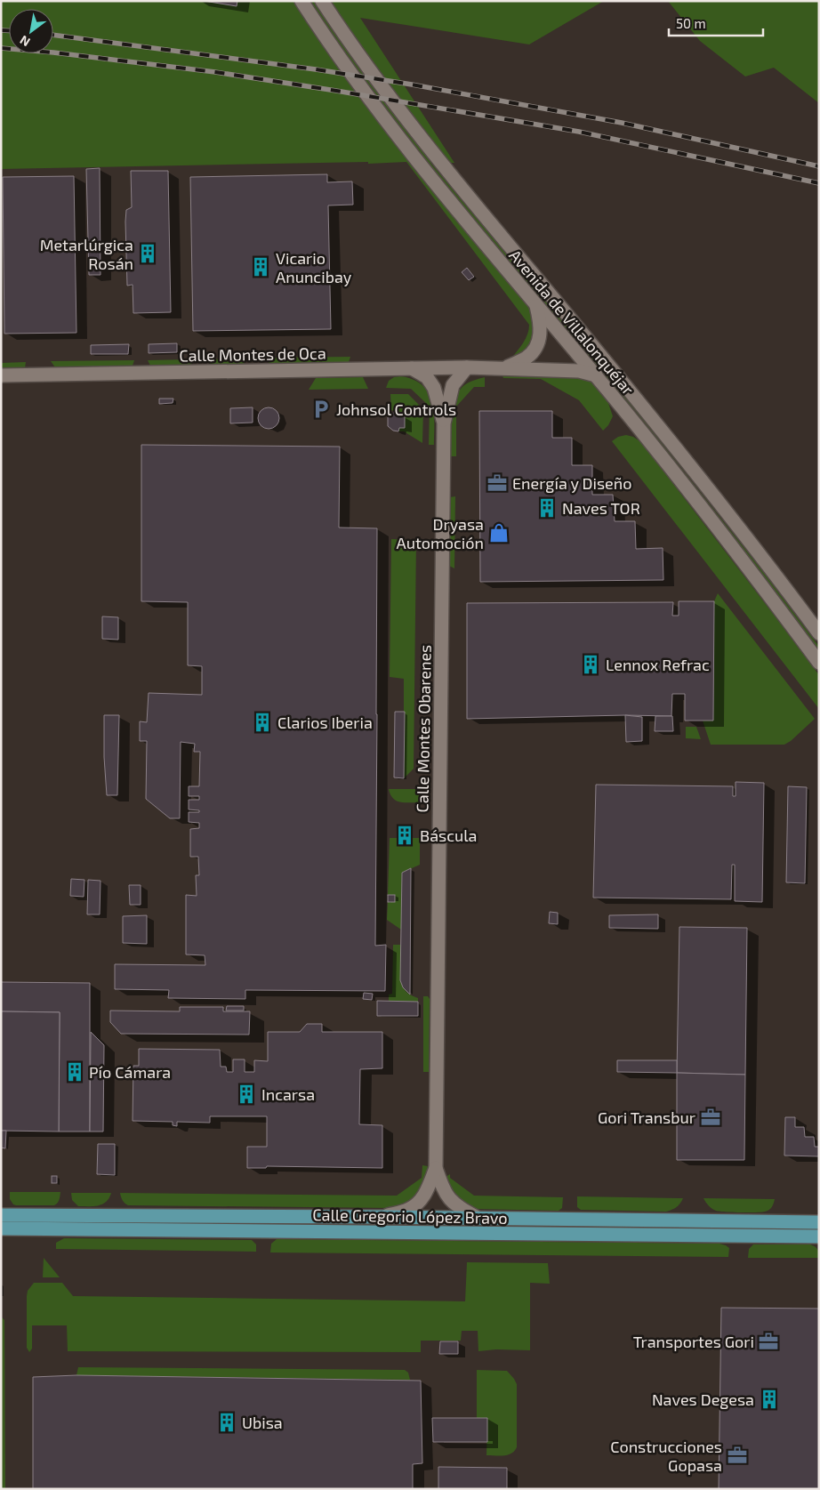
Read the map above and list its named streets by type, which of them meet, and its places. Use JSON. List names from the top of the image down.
{
  "streets": {
    "main road": ["Calle Gregorio López Bravo"],
    "street": ["Avenida de Villalonquéjar", "Calle Montes de Oca", "Calle Montes Obarenes"]
  },
  "crossings": [
    ["Avenida de Villalonquéjar", "Calle Montes de Oca"],
    ["Calle Montes de Oca", "Calle Montes Obarenes"],
    ["Calle Montes Obarenes", "Calle Gregorio López Bravo"]
  ],
  "places": {
    "building": [
      "Metarlúrgica Rosán",
      "Vicario Anuncibay",
      "Naves TOR",
      "Lennox Refrac",
      "Clarios Iberia",
      "Báscula",
      "Pío Cámara",
      "Incarsa",
      "Naves Degesa",
      "Ubisa"
    ],
    "parking": ["Johnsol Controls"],
    "office": [
      "Energía y Diseño",
      "Gori Transbur",
      "Transportes Gori",
      "Construcciones Gopasa"
    ],
    "shop": ["Dryasa Automoción"]
  },
  "scale_bar": "50 m",
  "north": "bottom left"
}
